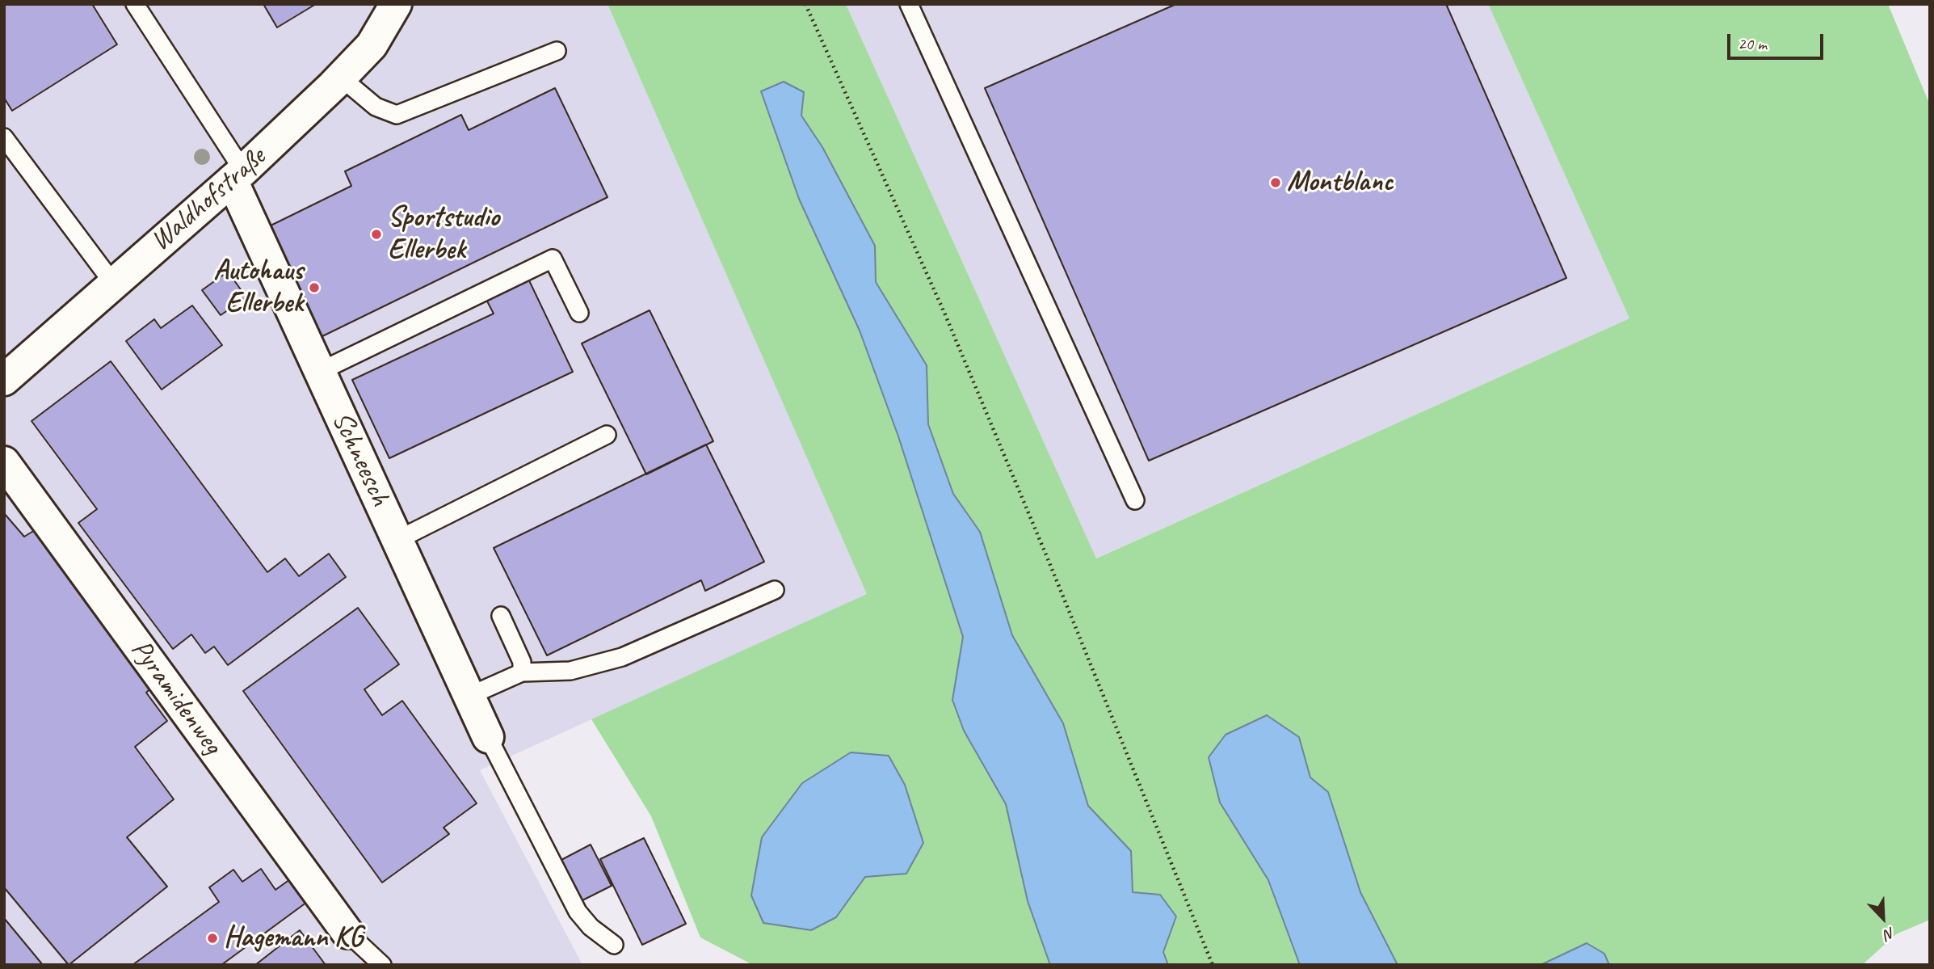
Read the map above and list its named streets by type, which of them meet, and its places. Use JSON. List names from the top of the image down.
{
  "streets": {
    "street": ["Waldhofstraße", "Schneesch", "Pyramidenweg"]
  },
  "crossings": [
    ["Waldhofstraße", "Schneesch"]
  ],
  "places": [
    "Montblanc",
    "Sportstudio Ellerbek",
    "Autohaus Ellerbek",
    "Hagemann KG"
  ],
  "scale_bar": "20 m",
  "north": "bottom right"
}
